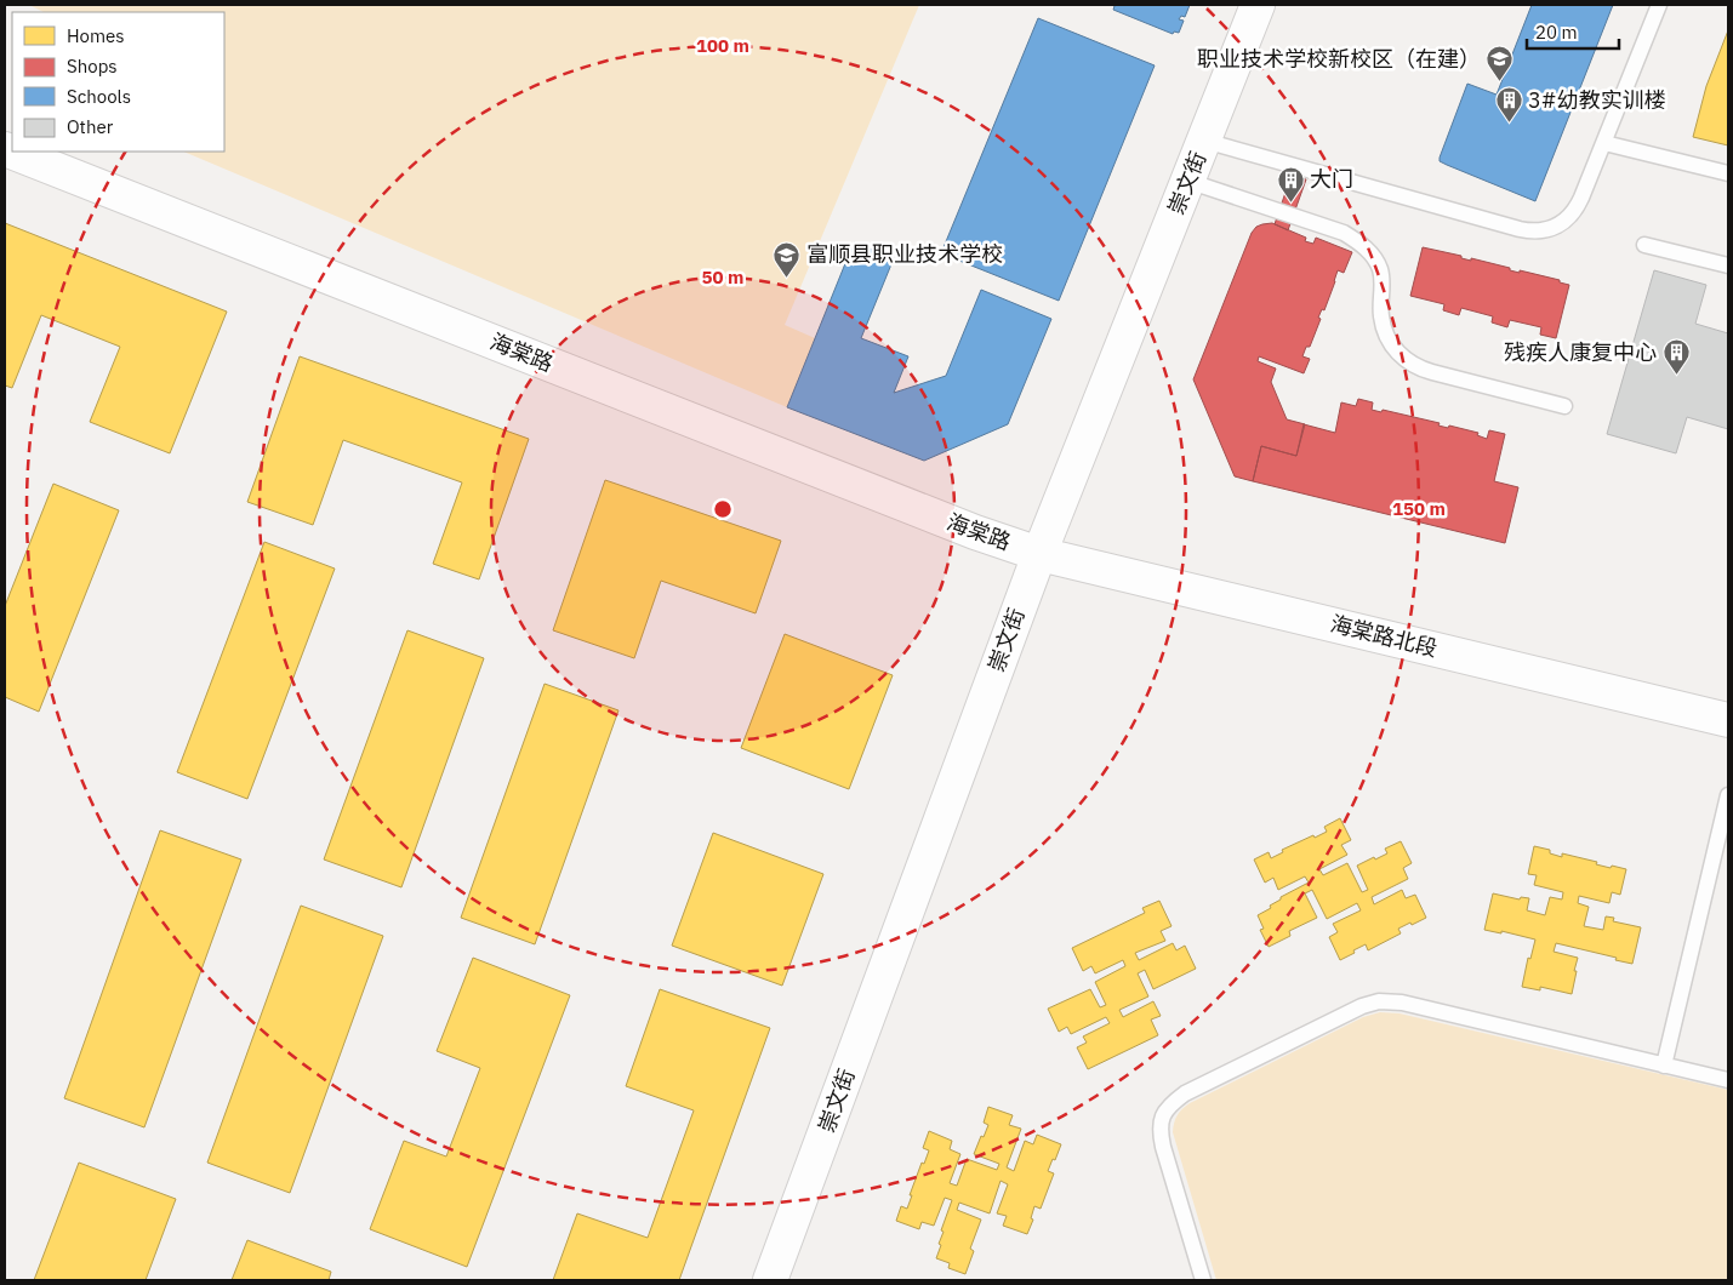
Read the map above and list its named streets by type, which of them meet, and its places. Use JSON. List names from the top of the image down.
{
  "streets": {
    "street": ["崇文街", "海棠路", "海棠路北段"]
  },
  "crossings": [
    ["崇文街", "海棠路"],
    ["崇文街", "海棠路北段"],
    ["海棠路", "海棠路北段"]
  ],
  "places": {
    "school or university": ["职业技术学校新校区（在建）", "富顺县职业技术学校"],
    "building": ["3#幼教实训楼", "大门", "残疾人康复中心"]
  },
  "legend": [
    "Homes",
    "Shops",
    "Schools",
    "Other"
  ],
  "scale_bar": "20 m",
  "rings": ["100 m", "50 m", "150 m"]
}
